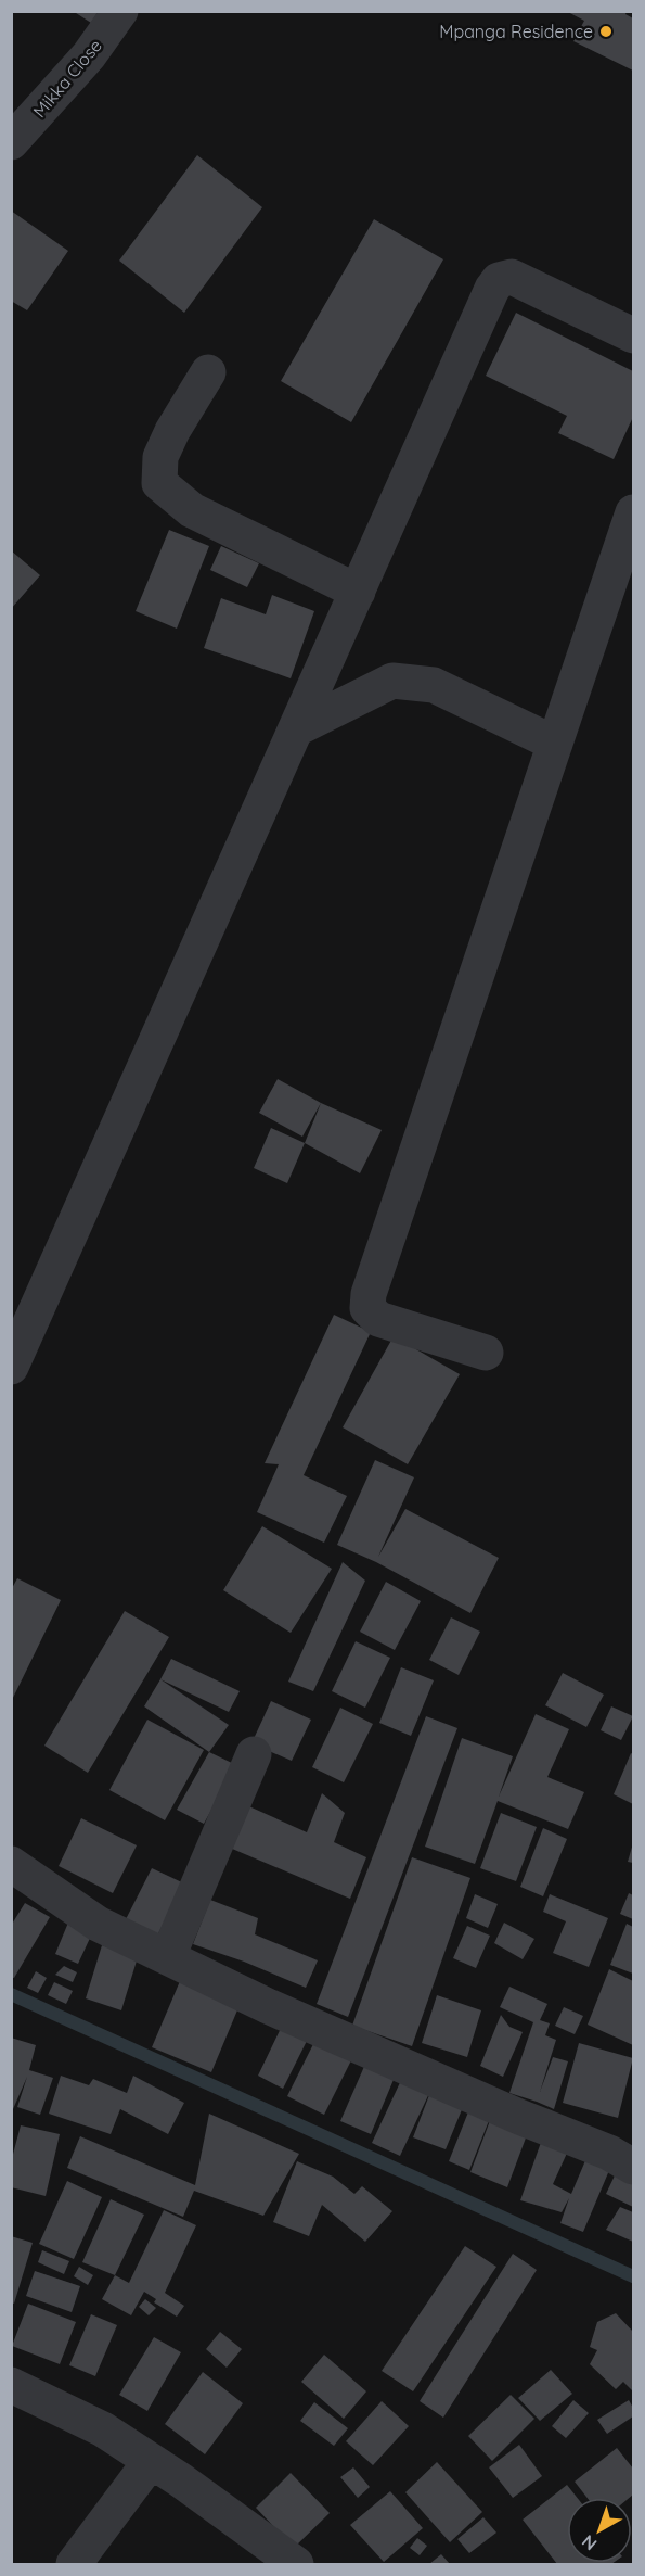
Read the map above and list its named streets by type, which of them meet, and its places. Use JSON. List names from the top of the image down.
{
  "streets": {
    "street": ["Mikka Close"]
  },
  "places": ["Mpanga Residence"],
  "north": "bottom left"
}
